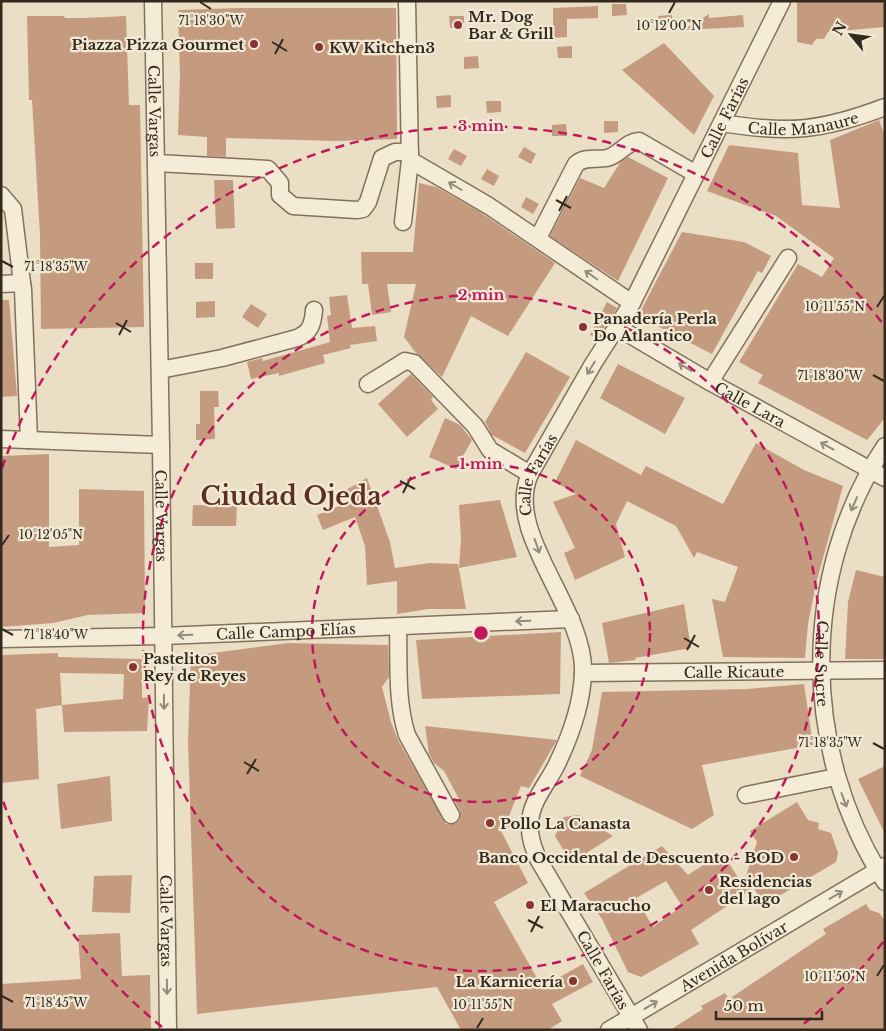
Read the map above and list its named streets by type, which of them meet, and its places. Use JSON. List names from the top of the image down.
{
  "streets": {
    "street": [
      "Calle Vargas",
      "Calle Farías",
      "Calle Manaure",
      "Calle Lara",
      "Calle Campo Elías",
      "Calle Sucre",
      "Calle Ricaute",
      "Avenida Bolívar"
    ]
  },
  "crossings": [
    ["Calle Vargas", "Calle Campo Elías"],
    ["Calle Farías", "Calle Manaure"],
    ["Calle Farías", "Calle Lara"],
    ["Calle Farías", "Calle Campo Elías"],
    ["Calle Farías", "Calle Ricaute"],
    ["Calle Farías", "Avenida Bolívar"],
    ["Calle Lara", "Calle Sucre"],
    ["Calle Sucre", "Calle Ricaute"],
    ["Calle Sucre", "Avenida Bolívar"]
  ],
  "one_way": [
    "Calle Vargas",
    "Calle Lara",
    "Calle Campo Elías",
    "Calle Sucre",
    "Avenida Bolívar"
  ],
  "districts": ["Ciudad Ojeda"],
  "places": [
    "Mr. Dog Bar & Grill",
    "Piazza Pizza Gourmet",
    "KW Kitchen3",
    "Panadería Perla Do Atlantico",
    "Pastelitos Rey de Reyes",
    "Pollo La Canasta",
    "Banco Occidental de Descuento - BOD",
    "Residencias del lago",
    "El Maracucho",
    "La Karnicería"
  ],
  "scale_bar": "50 m",
  "north": "top left",
  "coordinates": [
    "71°18'30\"W",
    "10°12'00\"N",
    "71°18'35\"W",
    "10°11'55\"N",
    "10°12'05\"N",
    "71°18'40\"W",
    "10°11'50\"N",
    "71°18'45\"W"
  ],
  "rings": ["3 min", "2 min", "1 min"]
}
